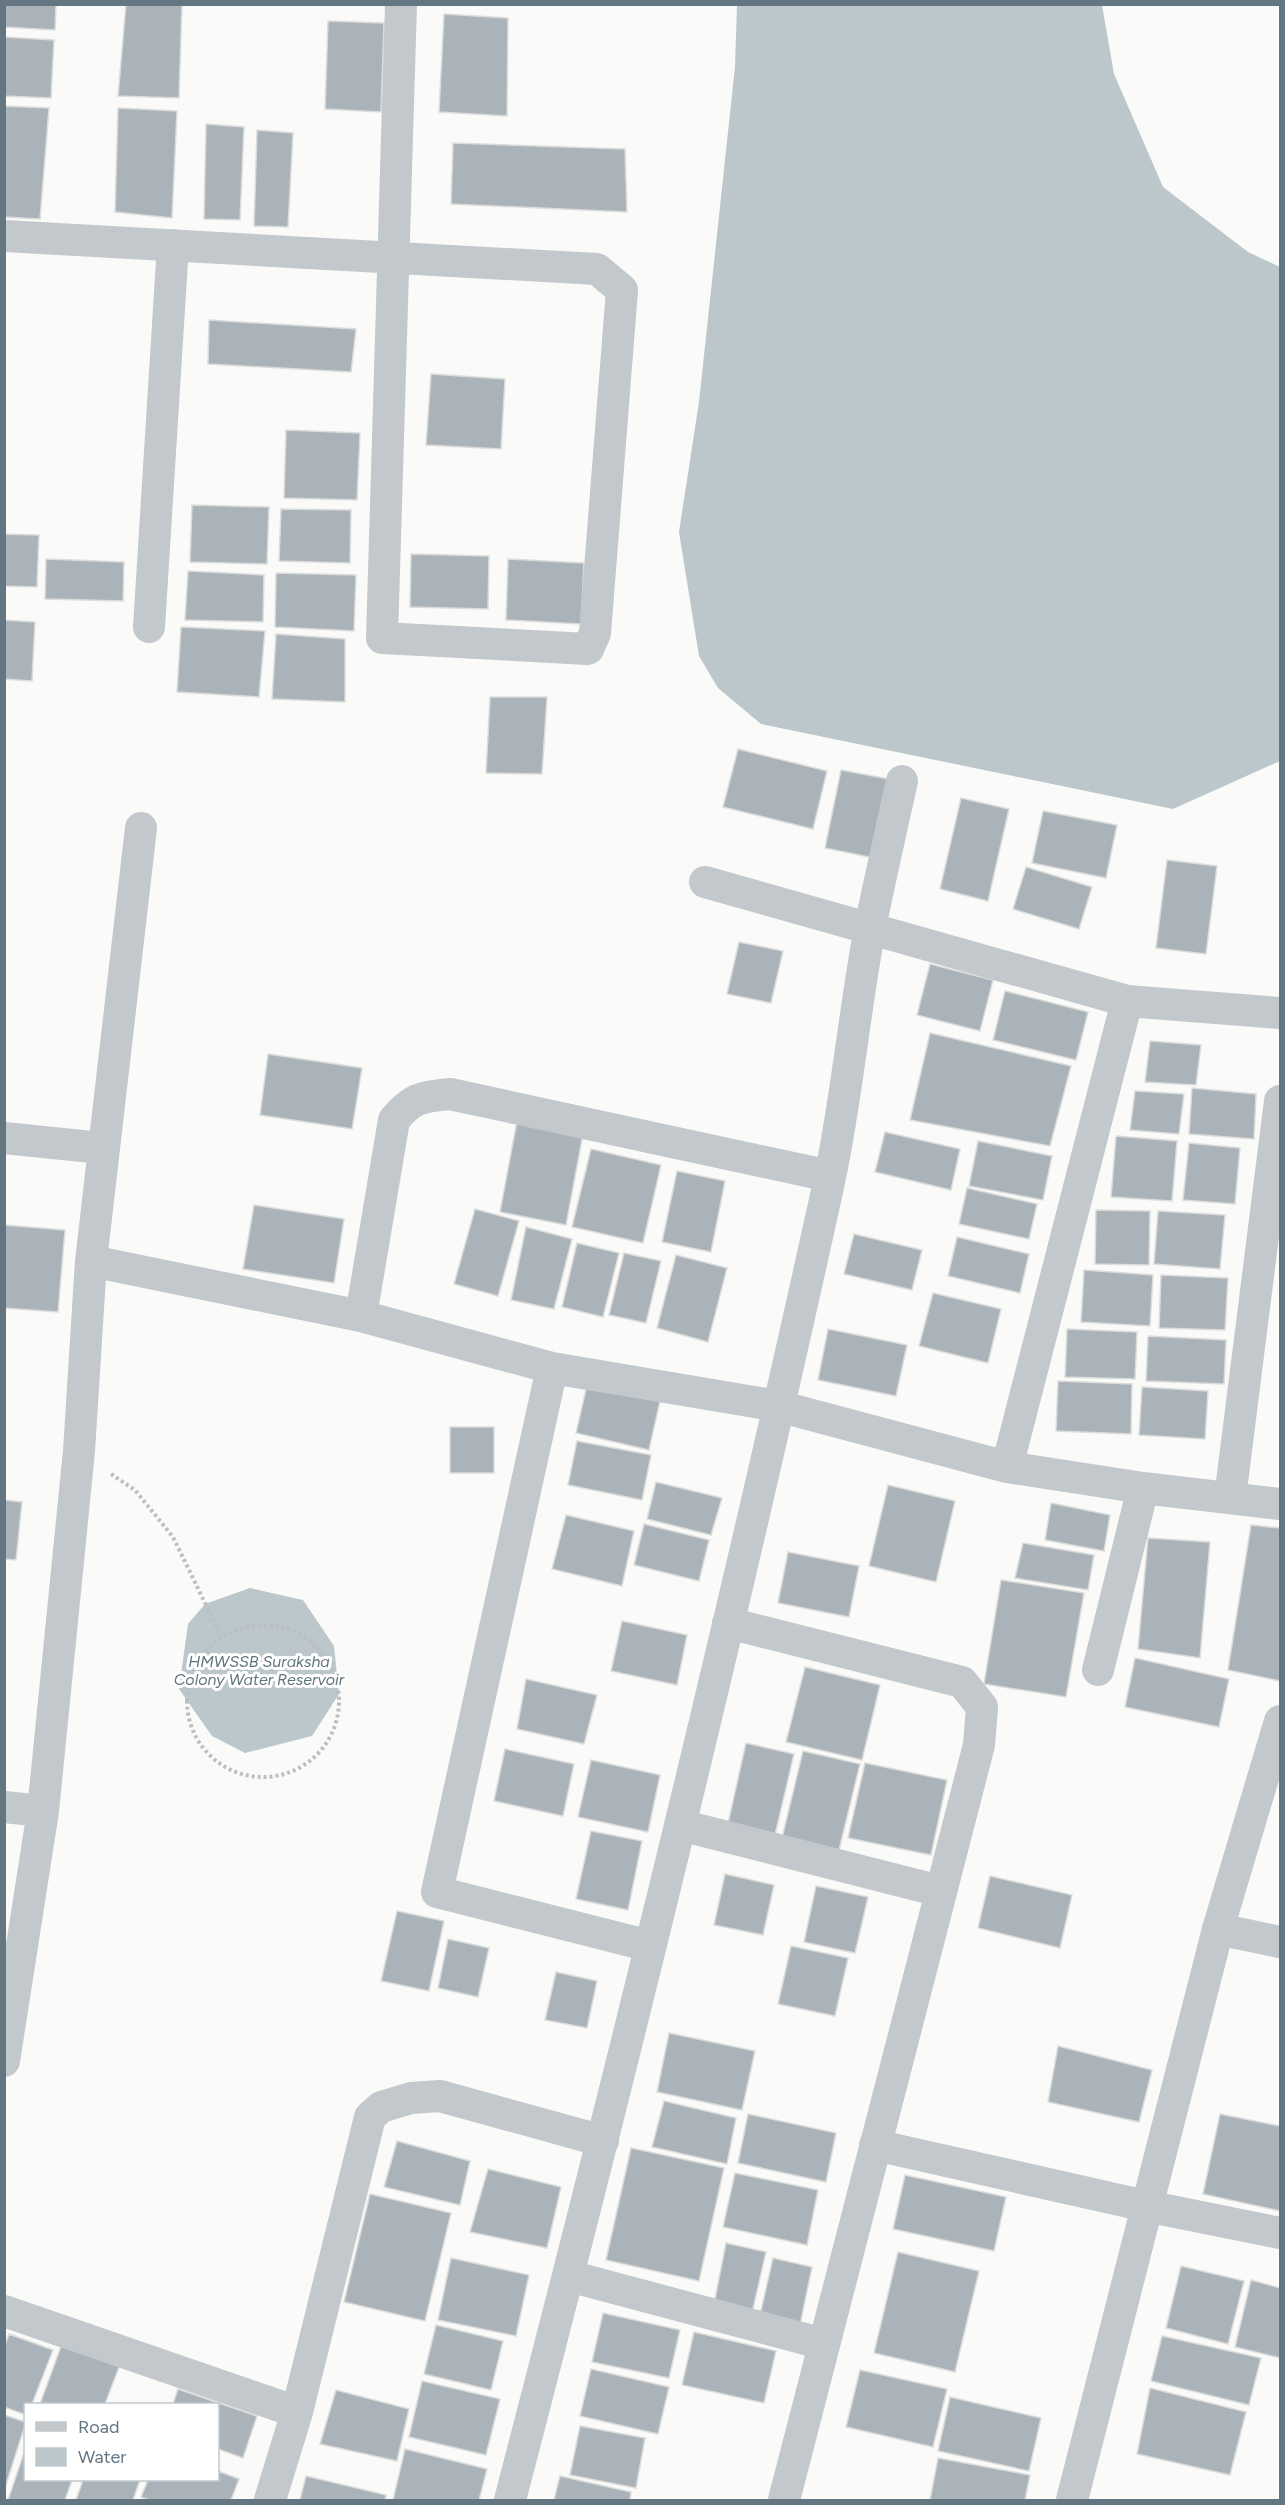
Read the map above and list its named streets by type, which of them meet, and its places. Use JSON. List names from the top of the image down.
{
  "water": ["HMWSSB Suraksha Colony Water Reservoir"],
  "legend": ["Road", "Water"]
}
